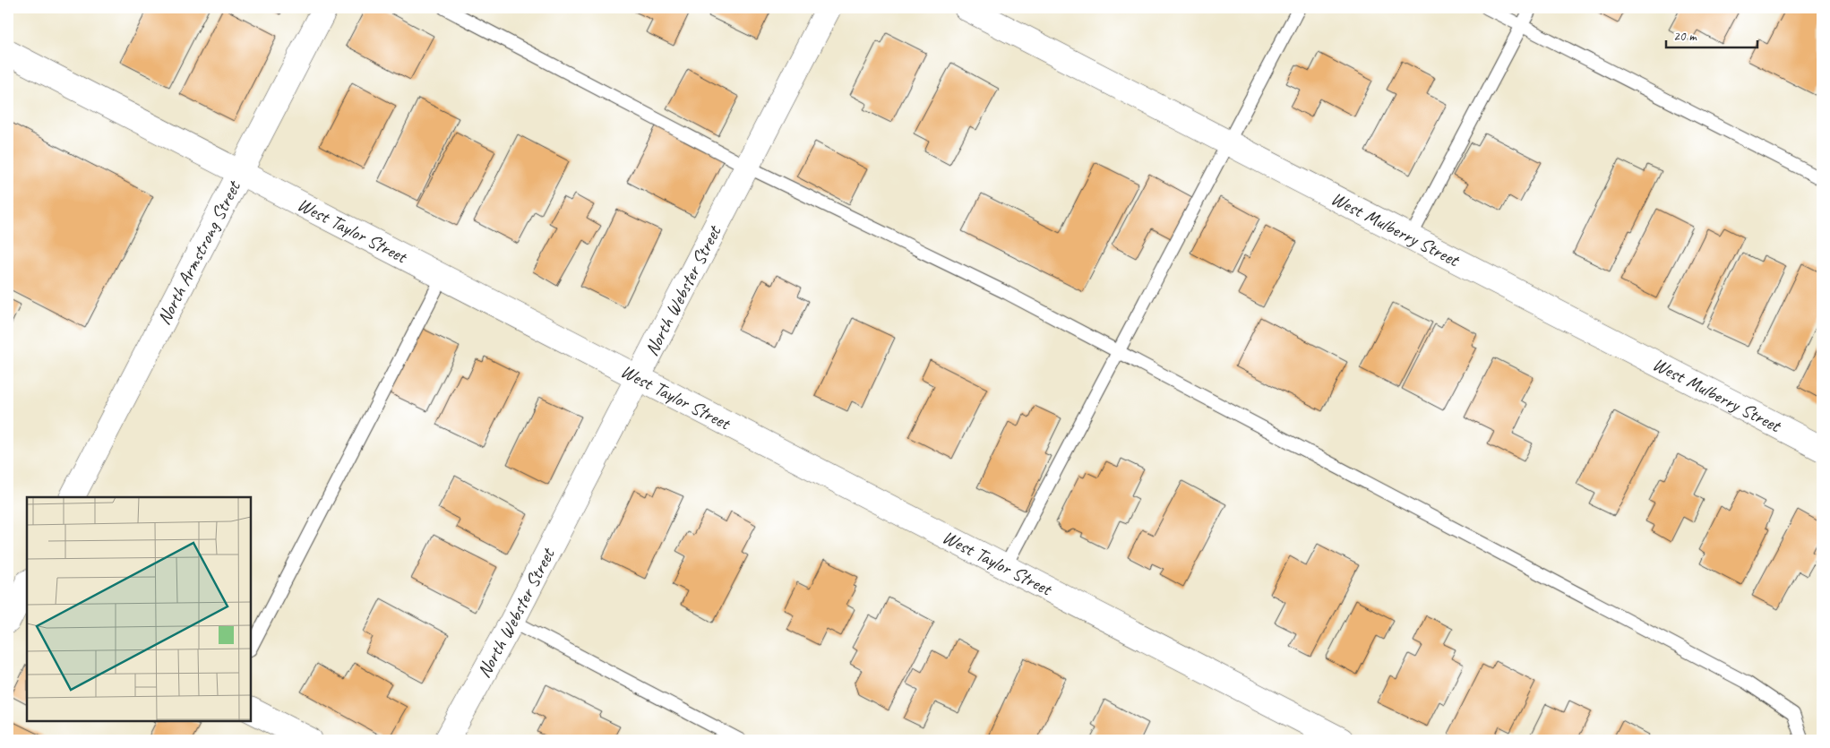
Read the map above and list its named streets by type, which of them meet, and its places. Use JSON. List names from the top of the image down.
{
  "streets": {
    "street": [
      "West Mulberry Street",
      "West Taylor Street",
      "North Armstrong Street",
      "North Webster Street"
    ]
  },
  "crossings": [
    ["West Taylor Street", "North Armstrong Street"],
    ["West Taylor Street", "North Webster Street"]
  ],
  "scale_bar": "20 m"
}
